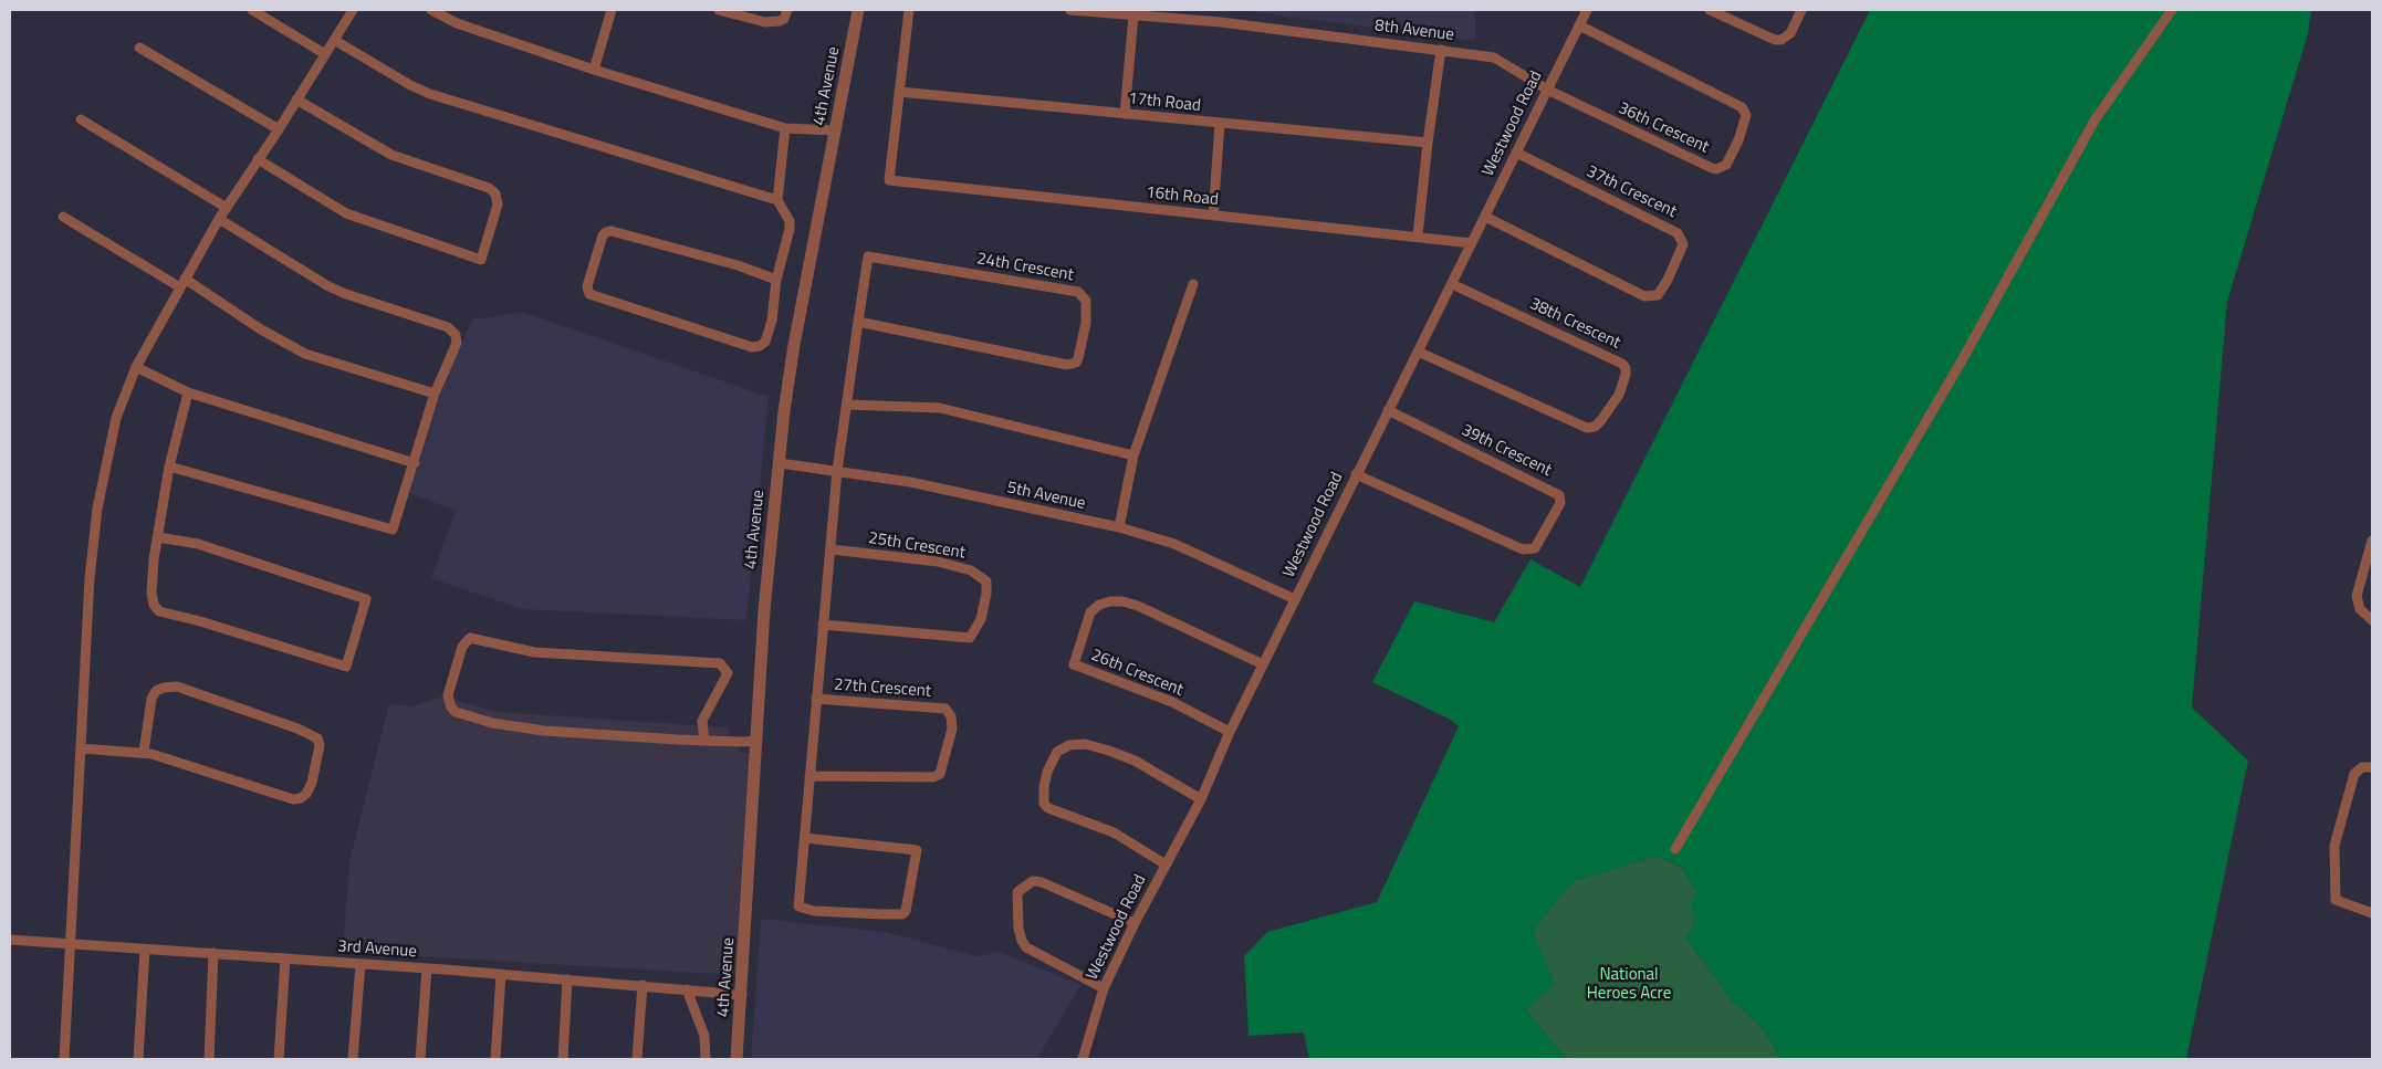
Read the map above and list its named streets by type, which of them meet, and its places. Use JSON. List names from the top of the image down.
{
  "streets": {
    "street": [
      "8th Avenue",
      "4th Avenue",
      "17th Road",
      "Westwood Road",
      "36th Crescent",
      "37th Crescent",
      "16th Road",
      "24th Crescent",
      "38th Crescent",
      "39th Crescent",
      "5th Avenue",
      "25th Crescent",
      "26th Crescent",
      "27th Crescent",
      "3rd Avenue"
    ]
  },
  "crossings": [
    ["8th Avenue", "Westwood Road"],
    ["8th Avenue", "36th Crescent"],
    ["4th Avenue", "5th Avenue"],
    ["4th Avenue", "3rd Avenue"],
    ["17th Road", "16th Road"],
    ["Westwood Road", "36th Crescent"],
    ["Westwood Road", "37th Crescent"],
    ["Westwood Road", "16th Road"],
    ["Westwood Road", "38th Crescent"],
    ["Westwood Road", "39th Crescent"],
    ["Westwood Road", "5th Avenue"],
    ["Westwood Road", "26th Crescent"]
  ],
  "parks": ["National Heroes Acre"]
}
